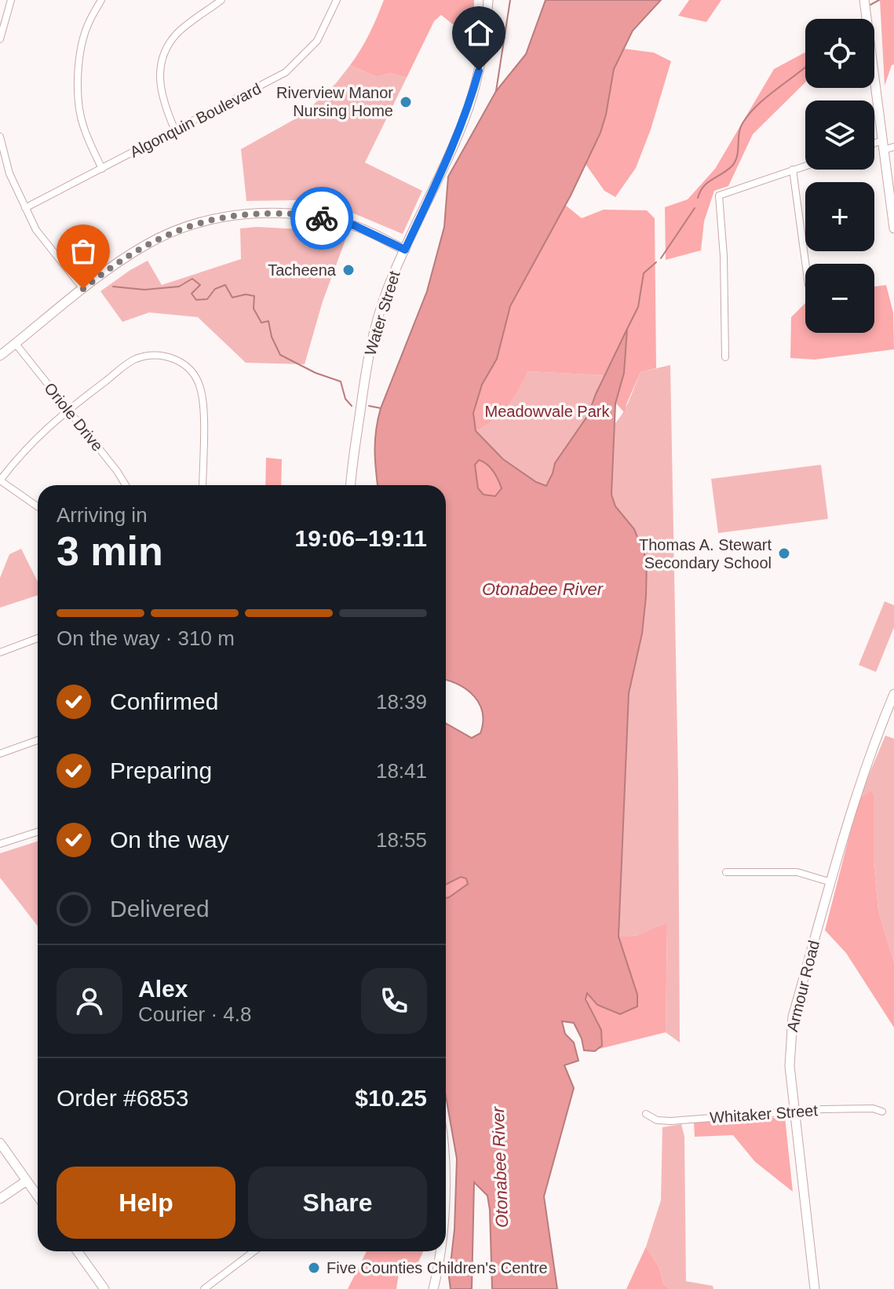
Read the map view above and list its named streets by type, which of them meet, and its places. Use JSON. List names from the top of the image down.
{
  "streets": {
    "main road": ["Water Street", "Armour Road"],
    "street": ["Algonquin Boulevard", "Oriole Drive", "Whitaker Street"]
  },
  "crossings": [
    ["Armour Road", "Whitaker Street"]
  ],
  "water": ["Otonabee River"],
  "parks": ["Meadowvale Park"],
  "places": [
    "Riverview Manor Nursing Home",
    "Tacheena",
    "Thomas A. Stewart Secondary School",
    "Five Counties Children's Centre"
  ],
  "page": {
    "map_buttons": ["+", "−"],
    "heading": ["3 min", "Arriving in", "19:06–19:11"],
    "panel": [
      "Alex",
      "Courier · 4.8",
      "Order #6853",
      "$10.25"
    ],
    "bar": "On the way · 310 m",
    "list": [
      ["Confirmed", "18:39"],
      ["Preparing", "18:41"],
      ["On the way", "18:55"],
      "Delivered"
    ],
    "buttons": ["Help", "Share"]
  }
}
